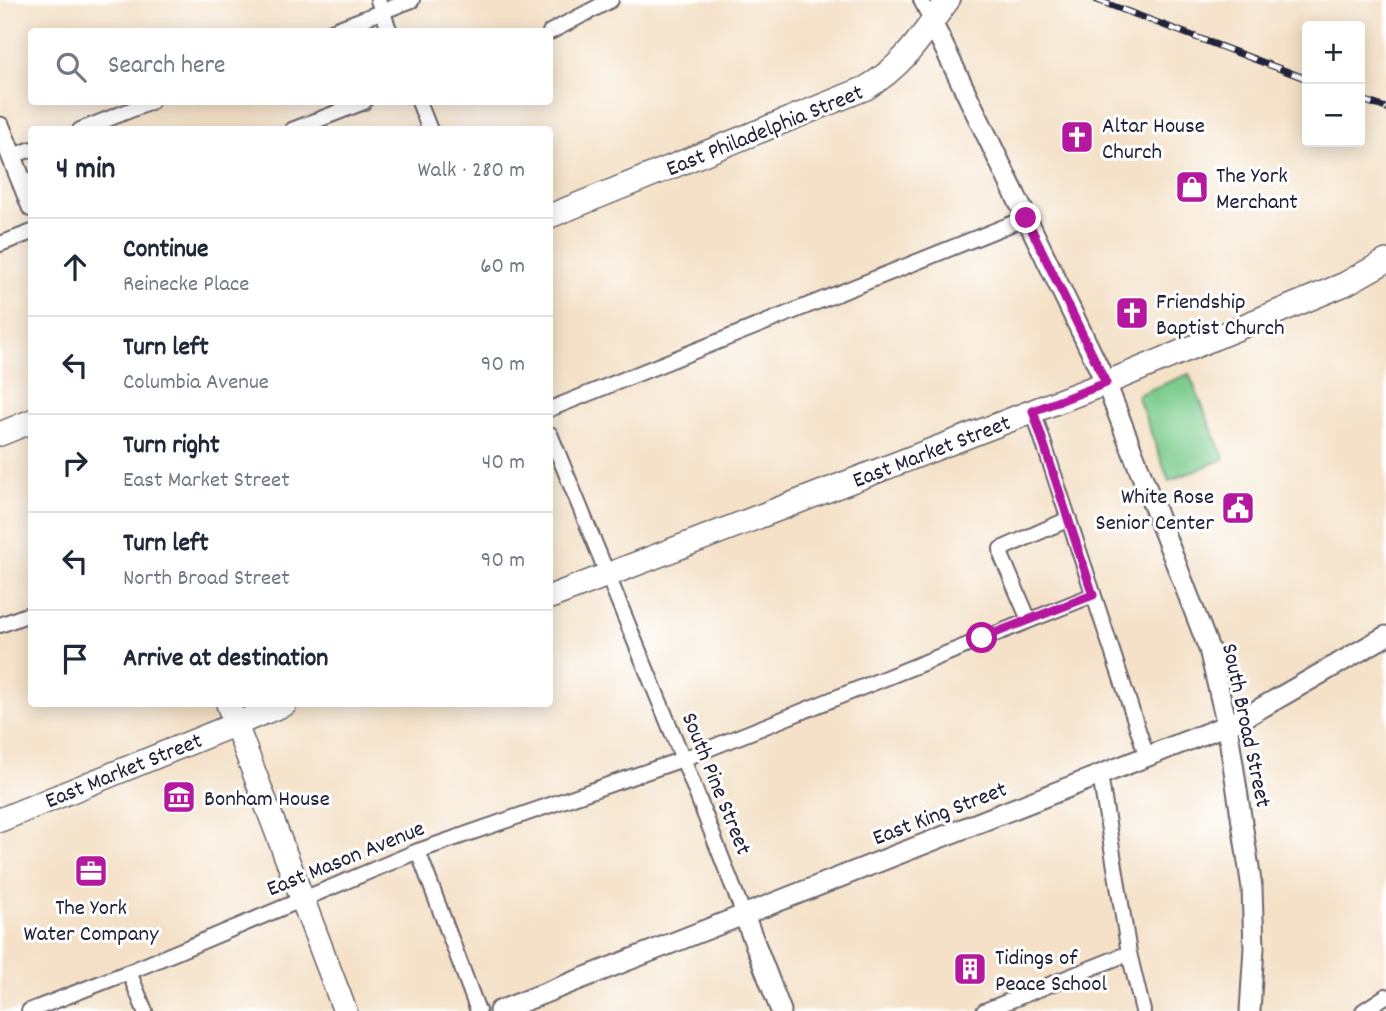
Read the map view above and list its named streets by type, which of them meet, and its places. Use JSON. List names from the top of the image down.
{
  "streets": {
    "main road": ["East Philadelphia Street", "East Market Street"],
    "street": [
      "South Broad Street",
      "South Pine Street",
      "East King Street",
      "East Mason Avenue"
    ]
  },
  "crossings": [
    ["East Philadelphia Street", "South Broad Street"],
    ["East Market Street", "South Broad Street"],
    ["East Market Street", "South Pine Street"],
    ["South Broad Street", "East King Street"],
    ["South Pine Street", "East King Street"],
    ["South Pine Street", "East Mason Avenue"]
  ],
  "places": {
    "church": ["Altar House Church", "Friendship Baptist Church"],
    "shop": ["The York Merchant"],
    "public building": ["White Rose Senior Center"],
    "museum": ["Bonham House"],
    "office": ["The York Water Company"],
    "building": ["Tidings of Peace School"]
  },
  "page": {
    "map_buttons": ["+", "−"],
    "search": "Search here",
    "heading": ["4 min", "Walk · 280 m"],
    "list": [
      ["Continue", "Reinecke Place", "60 m"],
      ["Turn left", "Columbia Avenue", "90 m"],
      ["Turn right", "East Market Street", "40 m"],
      ["Turn left", "North Broad Street", "90 m"],
      "Arrive at destination"
    ]
  }
}
